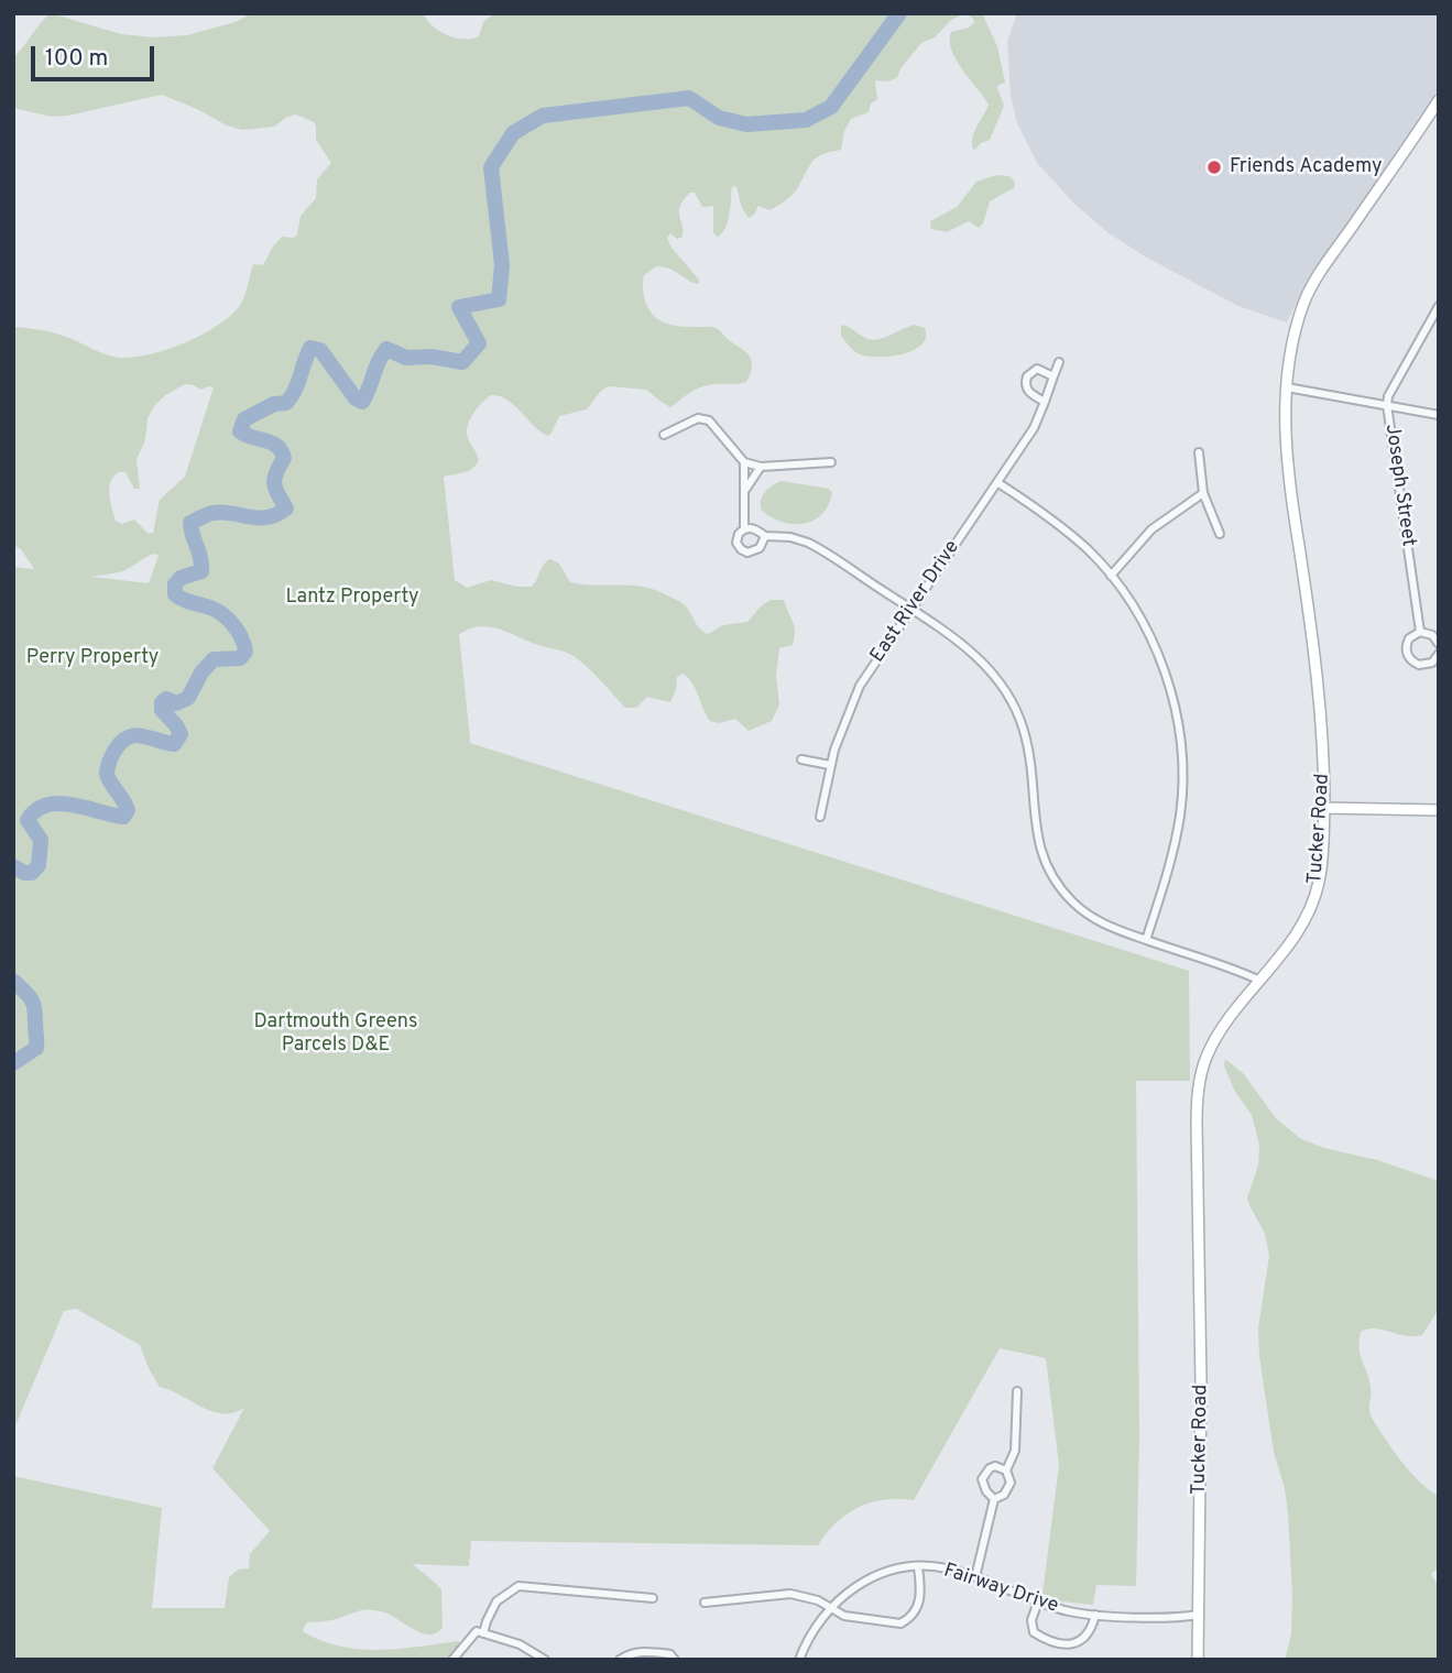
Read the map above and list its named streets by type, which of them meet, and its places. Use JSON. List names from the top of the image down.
{
  "streets": {
    "main road": ["Tucker Road"],
    "street": ["Joseph Street", "East River Drive", "Fairway Drive"]
  },
  "crossings": [
    ["Tucker Road", "Fairway Drive"]
  ],
  "parks": ["Lantz Property", "Perry Property", "Dartmouth Greens Parcels D&E"],
  "places": ["Friends Academy"],
  "scale_bar": "100 m"
}
